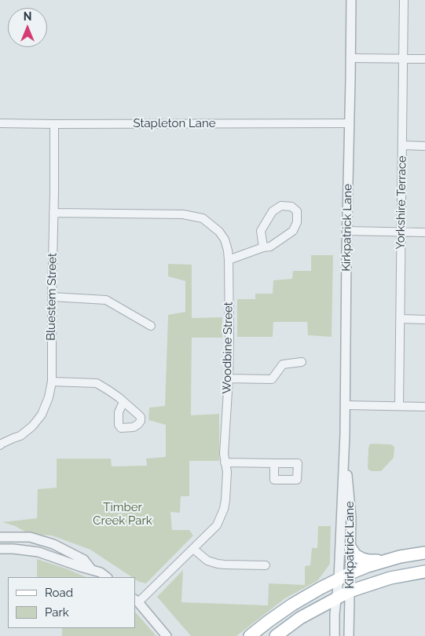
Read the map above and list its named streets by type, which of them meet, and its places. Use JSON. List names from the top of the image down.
{
  "streets": {
    "street": [
      "Stapleton Lane",
      "Yorkshire Terrace",
      "Kirkpatrick Lane",
      "Bluestem Street",
      "Woodbine Street"
    ]
  },
  "crossings": [
    ["Stapleton Lane", "Kirkpatrick Lane"],
    ["Stapleton Lane", "Bluestem Street"],
    ["Bluestem Street", "Woodbine Street"]
  ],
  "parks": ["Timber Creek Park"],
  "legend": ["Road", "Park"],
  "north": "top"
}
